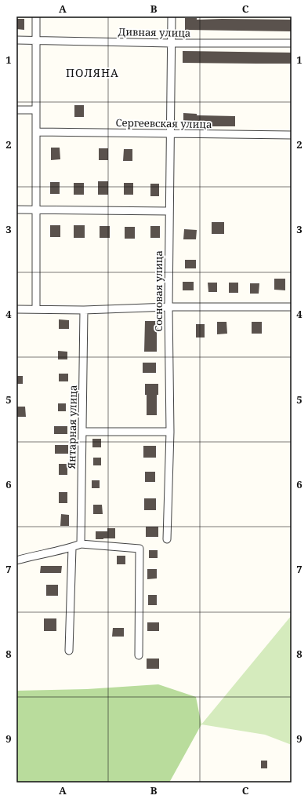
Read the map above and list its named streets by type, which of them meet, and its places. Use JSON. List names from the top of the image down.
{
  "streets": {
    "street": [
      "Дивная улица",
      "Сергеевская улица",
      "Сосновая улица",
      "Янтарная улица"
    ]
  },
  "crossings": [
    ["Дивная улица", "Сосновая улица"],
    ["Сергеевская улица", "Сосновая улица"]
  ],
  "districts": ["ПОЛЯНА"],
  "grid": {
    "columns": ["A", "B", "C"],
    "rows": [
      "1",
      "2",
      "3",
      "4",
      "5",
      "6",
      "7",
      "8",
      "9"
    ]
  }
}
